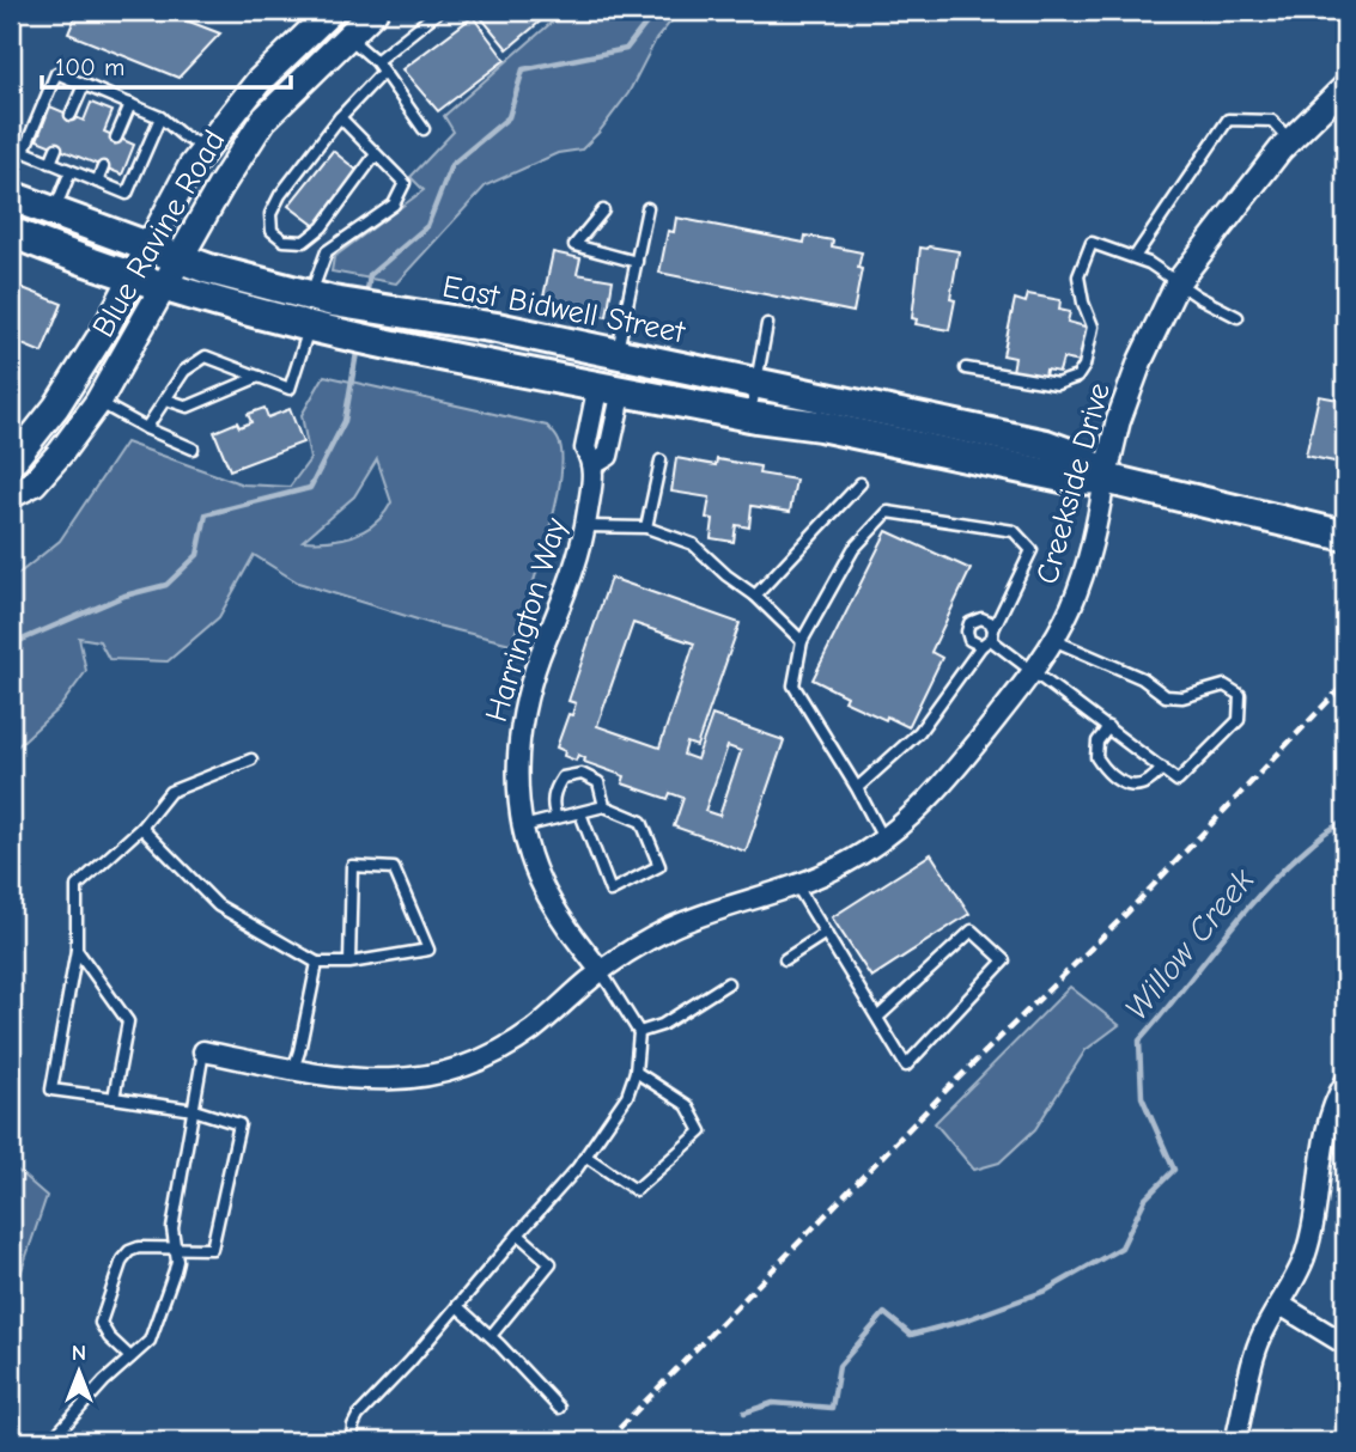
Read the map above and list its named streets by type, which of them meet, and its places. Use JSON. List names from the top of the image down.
{
  "streets": {
    "main road": ["Blue Ravine Road", "East Bidwell Street"],
    "street": ["Creekside Drive", "Harrington Way"]
  },
  "crossings": [
    ["Blue Ravine Road", "East Bidwell Street"],
    ["Creekside Drive", "Harrington Way"]
  ],
  "water": ["Willow Creek"],
  "scale_bar": "100 m",
  "north": "top"
}
